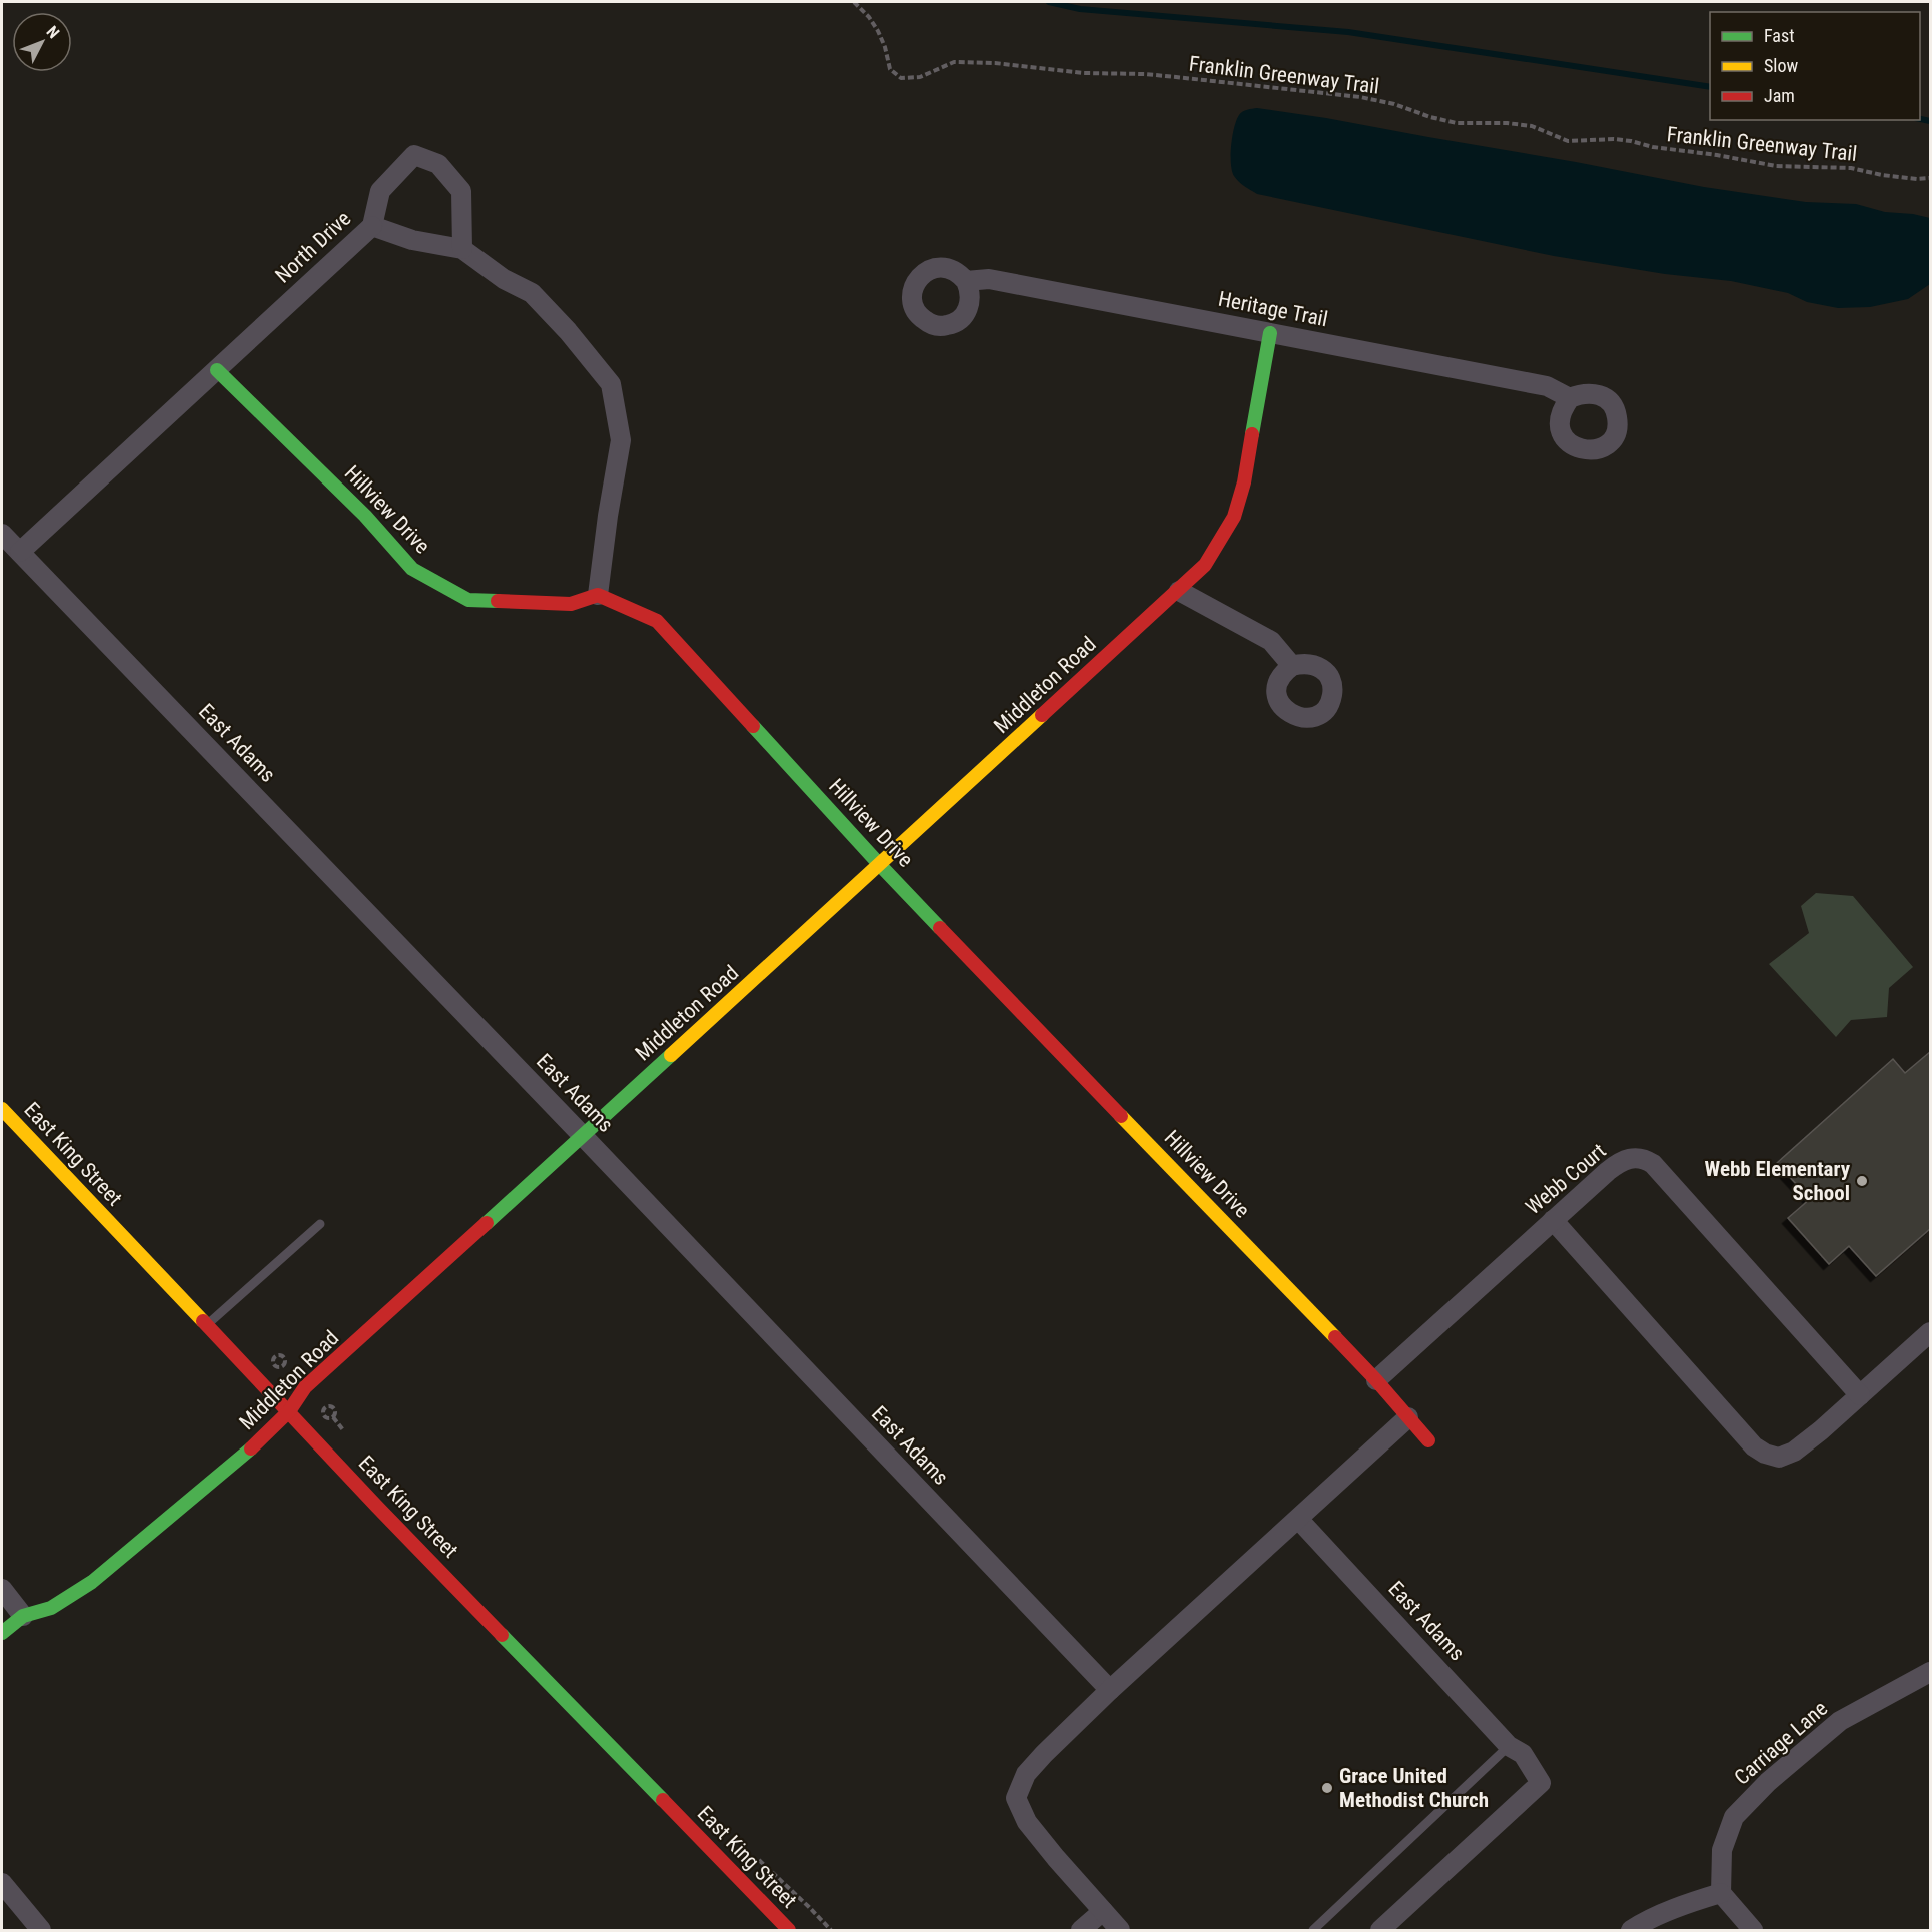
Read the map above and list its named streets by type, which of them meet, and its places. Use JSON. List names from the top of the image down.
{
  "streets": {
    "street": [
      "North Drive",
      "Heritage Trail",
      "Hillview Drive",
      "Middleton Road",
      "East Adams",
      "East King Street",
      "Webb Court",
      "Carriage Lane"
    ],
    "path": ["Franklin Greenway Trail"]
  },
  "crossings": [
    ["North Drive", "Hillview Drive"],
    ["North Drive", "East Adams"],
    ["Heritage Trail", "Middleton Road"],
    ["Hillview Drive", "Middleton Road"],
    ["Hillview Drive", "Webb Court"],
    ["Middleton Road", "East Adams"],
    ["Middleton Road", "East King Street"]
  ],
  "places": ["Webb Elementary School", "Grace United Methodist Church"],
  "legend": ["Fast", "Slow", "Jam"],
  "north": "top right"
}
